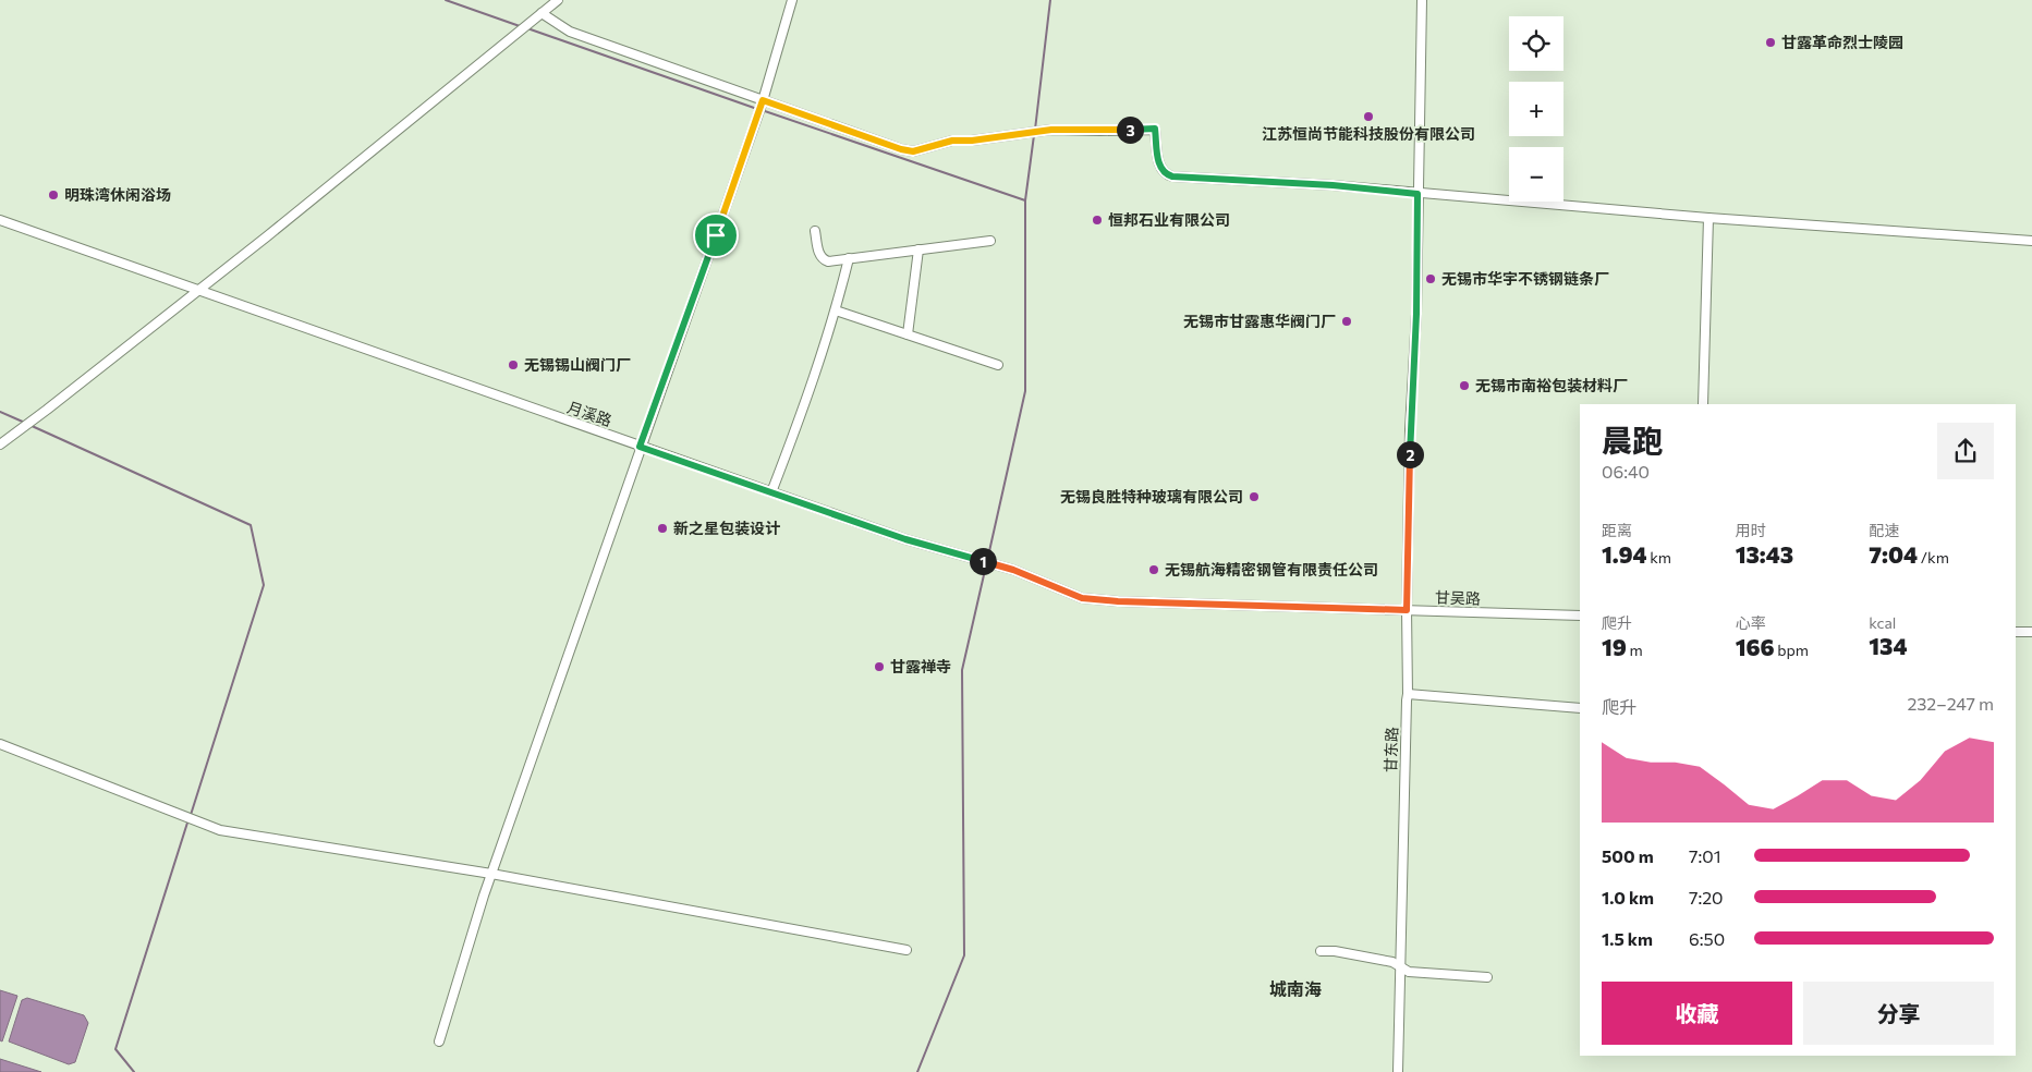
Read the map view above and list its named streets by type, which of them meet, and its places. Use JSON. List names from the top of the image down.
{
  "streets": {
    "street": ["月溪路", "甘吴路", "甘东路"]
  },
  "crossings": [
    ["月溪路", "甘吴路"],
    ["甘吴路", "甘东路"]
  ],
  "districts": ["城南海"],
  "places": [
    "甘露革命烈士陵园",
    "江苏恒尚节能科技股份有限公司",
    "明珠湾休闲浴场",
    "恒邦石业有限公司",
    "无锡市华宇不锈钢链条厂",
    "无锡市甘露惠华阀门厂",
    "无锡锡山阀门厂",
    "无锡市南裕包装材料厂",
    "无锡良胜特种玻璃有限公司",
    "新之星包装设计",
    "无锡航海精密钢管有限责任公司",
    "甘露禅寺"
  ],
  "page": {
    "map_buttons": ["+", "−"],
    "pins": ["3", "2", "1"],
    "heading": ["晨跑", "06:40"],
    "stats": [
      ["距离", "1.94 km"],
      ["用时", "13:43"],
      ["配速", "7:04 /km"],
      ["爬升", "19 m"],
      ["心率", "166 bpm"],
      ["kcal", "134"]
    ],
    "chart": ["爬升", "232–247 m"],
    "list": [
      {
        "name": "500 m",
        "note": "7:01"
      },
      {
        "name": "1.0 km",
        "note": "7:20"
      },
      {
        "name": "1.5 km",
        "note": "6:50"
      }
    ],
    "buttons": ["收藏", "分享"]
  }
}
